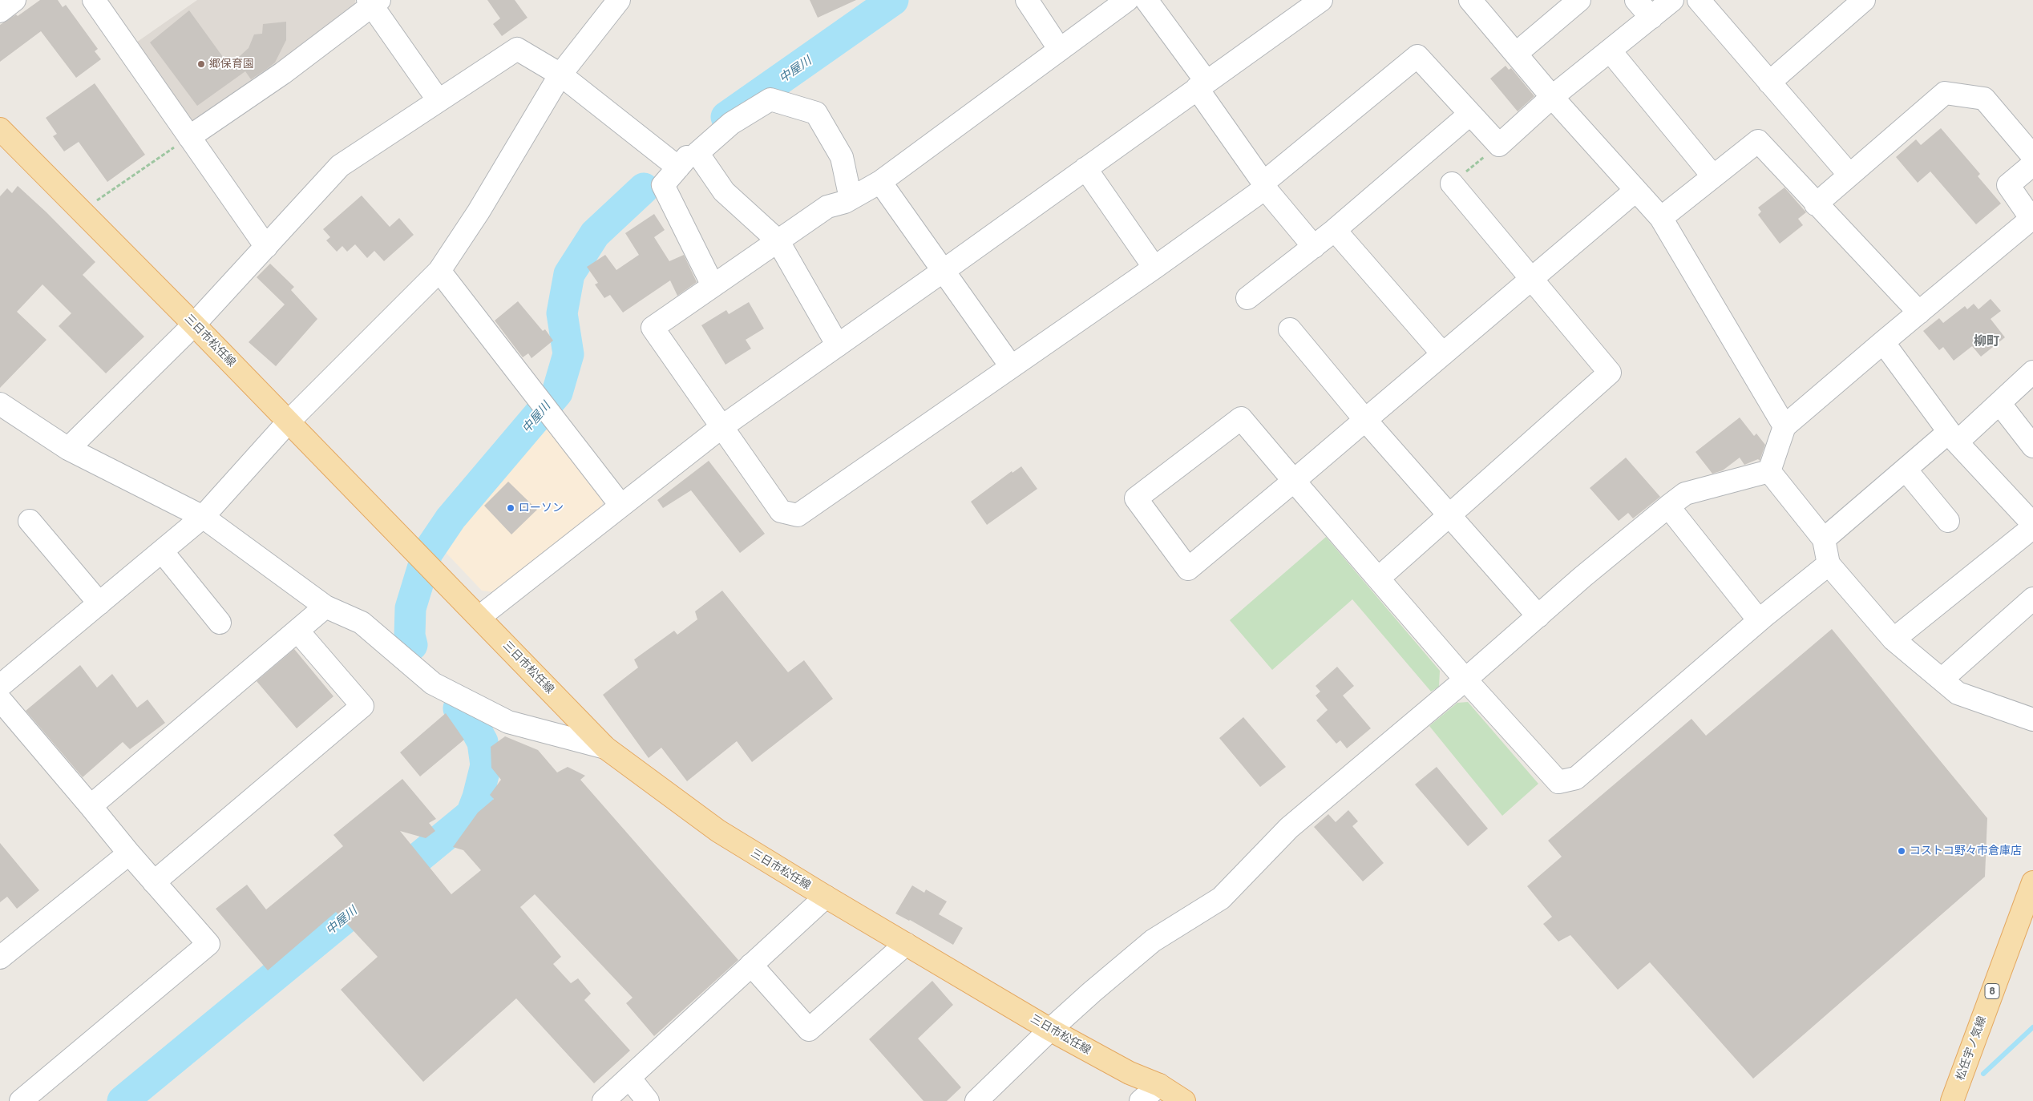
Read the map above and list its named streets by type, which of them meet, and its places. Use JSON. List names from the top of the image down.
{
  "streets": {
    "main road": ["三日市松任線", "8", "松任宇ノ気線"]
  },
  "districts": ["柳町"],
  "water": ["中屋川"],
  "places": ["郷保育園", "ローソン", "コストコ野々市倉庫店"]
}
